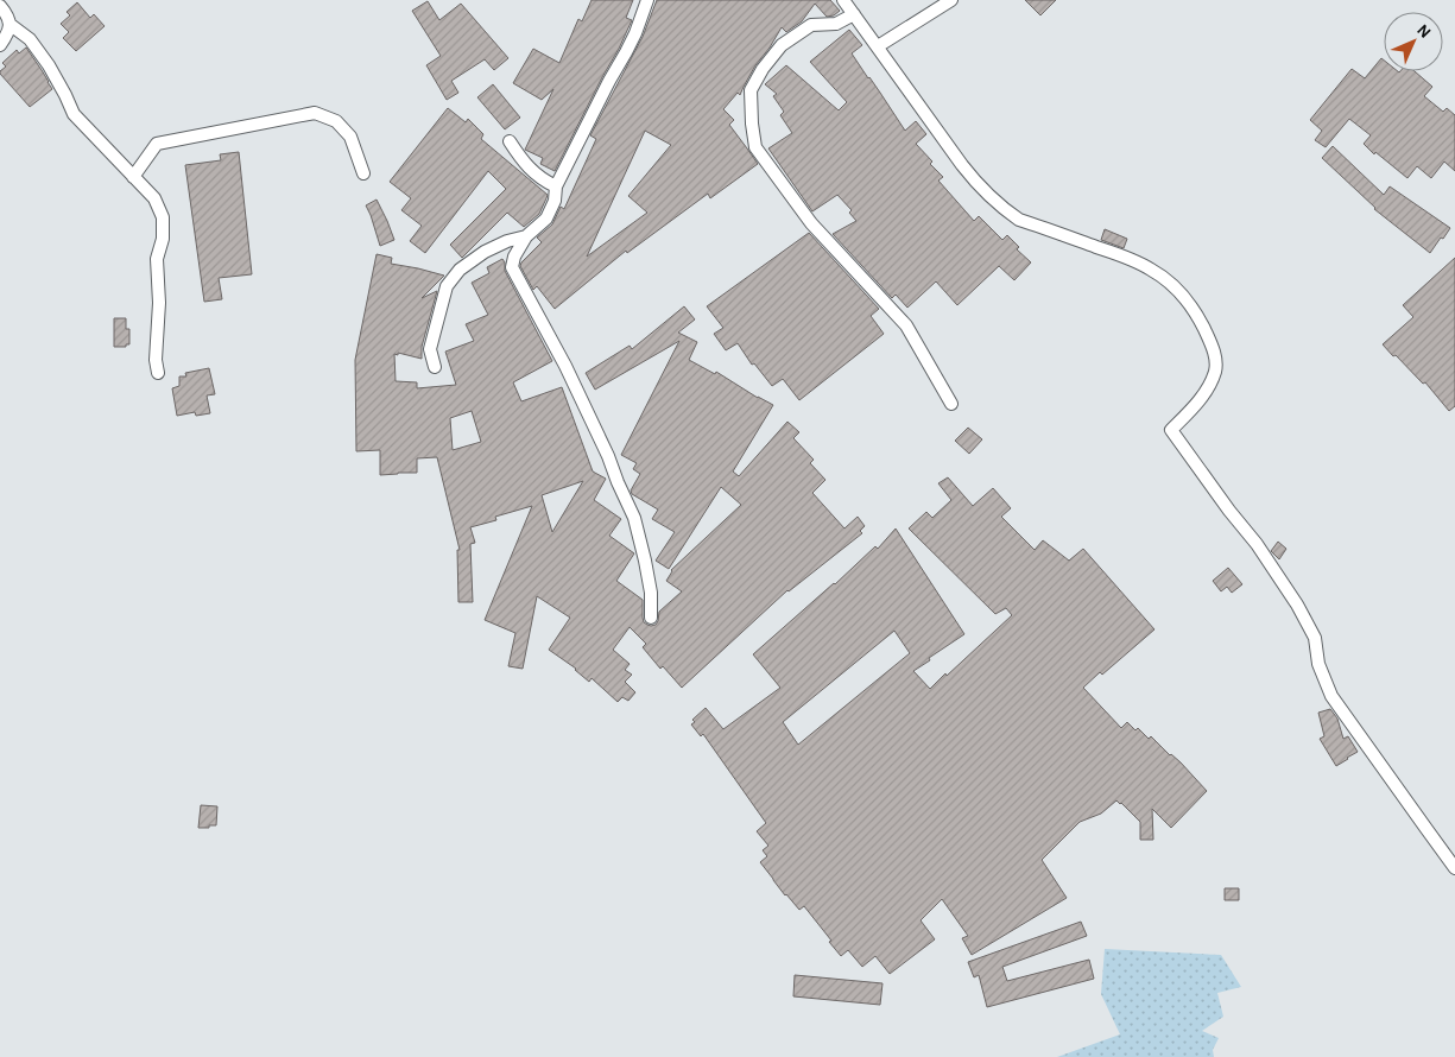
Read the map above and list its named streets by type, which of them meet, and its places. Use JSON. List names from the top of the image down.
{
  "north": "top right"
}
